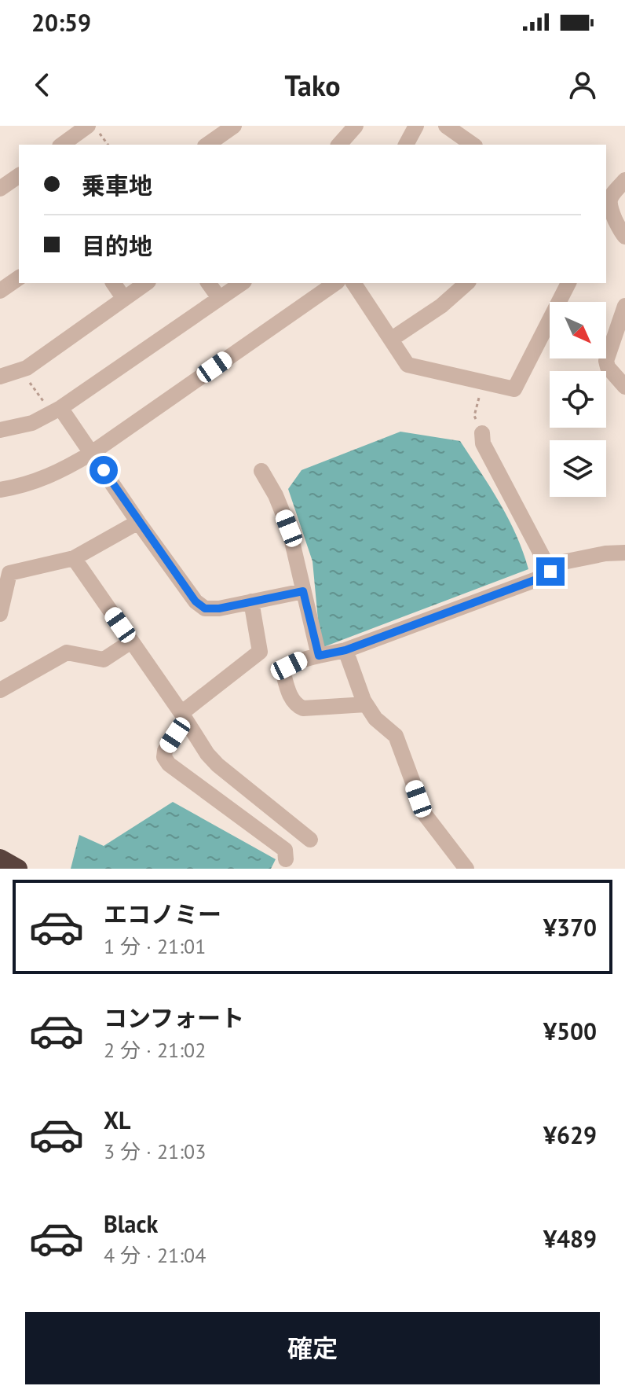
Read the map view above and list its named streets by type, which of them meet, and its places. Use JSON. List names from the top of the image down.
{
  "north": "bottom right",
  "page": {
    "status": "20:59",
    "header": "Tako",
    "banner": ["乗車地", "目的地"],
    "list": [
      {
        "name": "エコノミー",
        "note": "1 分 · 21:01",
        "value": "¥370"
      },
      {
        "name": "コンフォート",
        "note": "2 分 · 21:02",
        "value": "¥500"
      },
      {
        "name": "XL",
        "note": "3 分 · 21:03",
        "value": "¥629"
      },
      {
        "name": "Black",
        "note": "4 分 · 21:04",
        "value": "¥489"
      }
    ],
    "buttons": "確定"
  }
}
